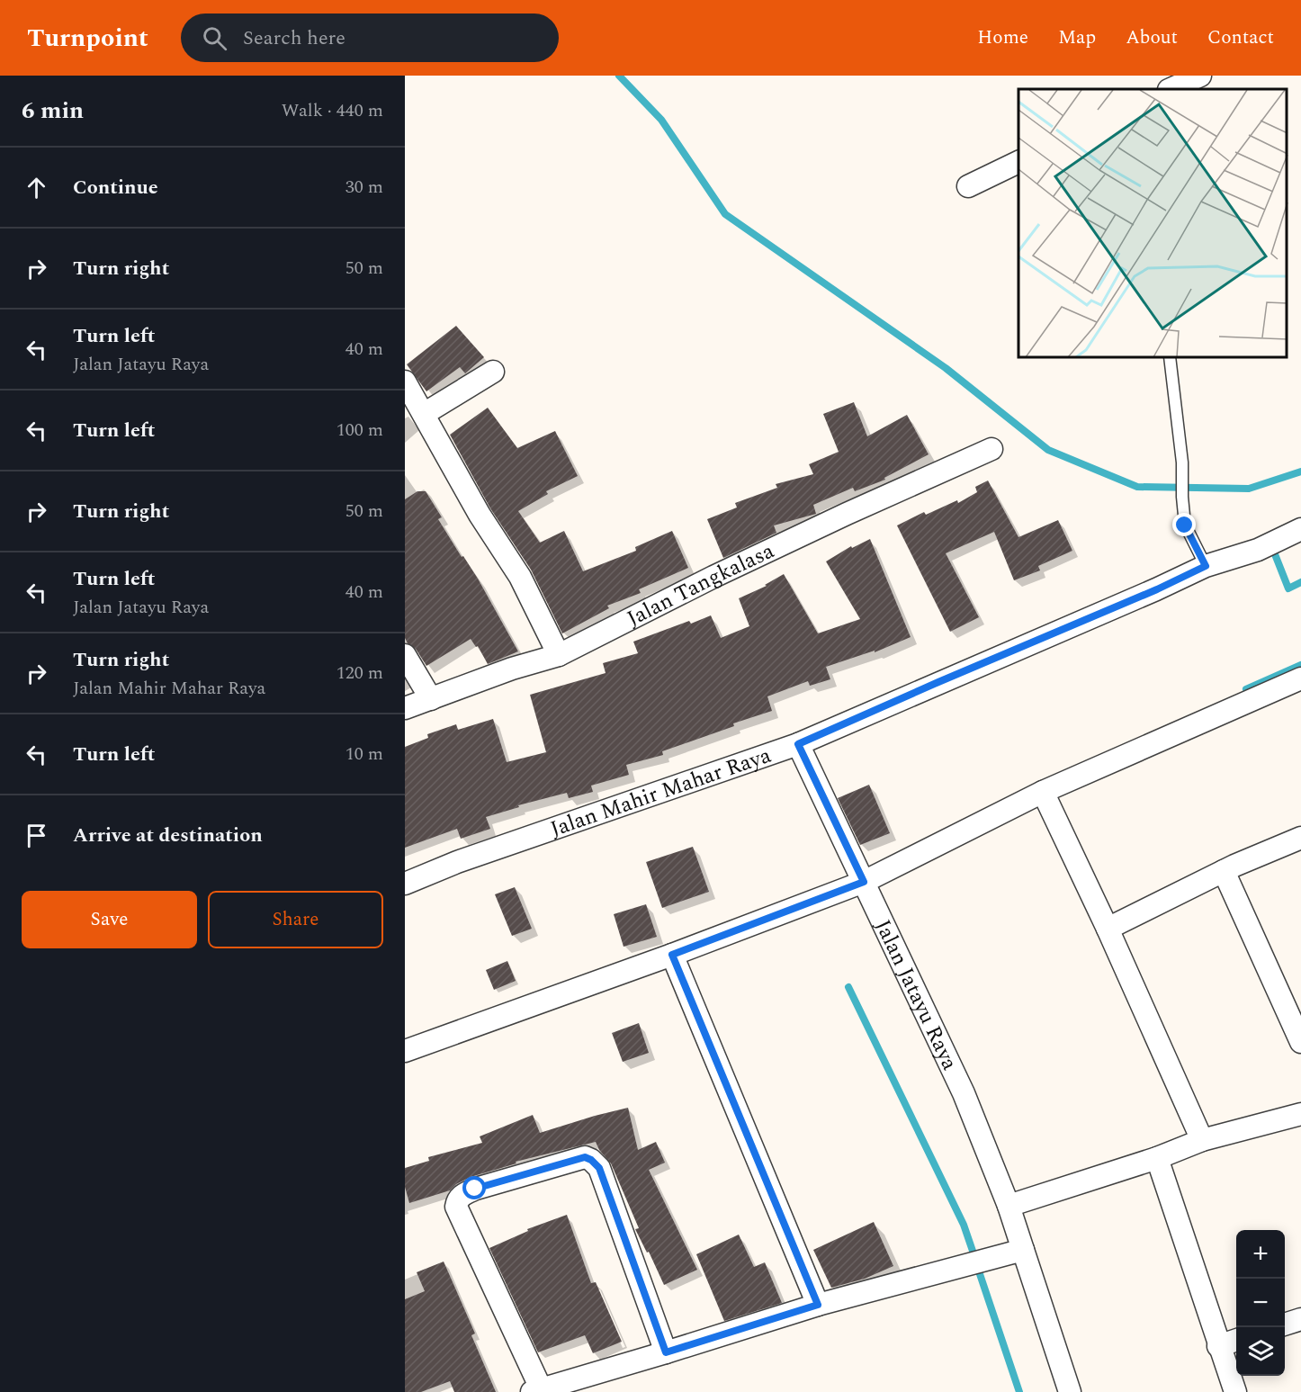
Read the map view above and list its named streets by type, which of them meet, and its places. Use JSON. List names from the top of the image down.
{
  "streets": {
    "street": ["Jalan Tangkalasa", "Jalan Mahir Mahar Raya", "Jalan Jatayu Raya"]
  },
  "crossings": [
    ["Jalan Mahir Mahar Raya", "Jalan Jatayu Raya"]
  ],
  "page": {
    "header": "Turnpoint",
    "search": "Search here",
    "nav": [
      "Home",
      "Map",
      "About",
      "Contact"
    ],
    "heading": ["6 min", "Walk · 440 m"],
    "list": [
      ["Continue", "30 m"],
      ["Turn right", "50 m"],
      ["Turn left", "Jalan Jatayu Raya", "40 m"],
      ["Turn left", "100 m"],
      ["Turn right", "50 m"],
      ["Turn left", "Jalan Jatayu Raya", "40 m"],
      ["Turn right", "Jalan Mahir Mahar Raya", "120 m"],
      ["Turn left", "10 m"],
      "Arrive at destination"
    ],
    "buttons": ["Save", "Share"],
    "map_buttons": ["+", "−"]
  }
}
